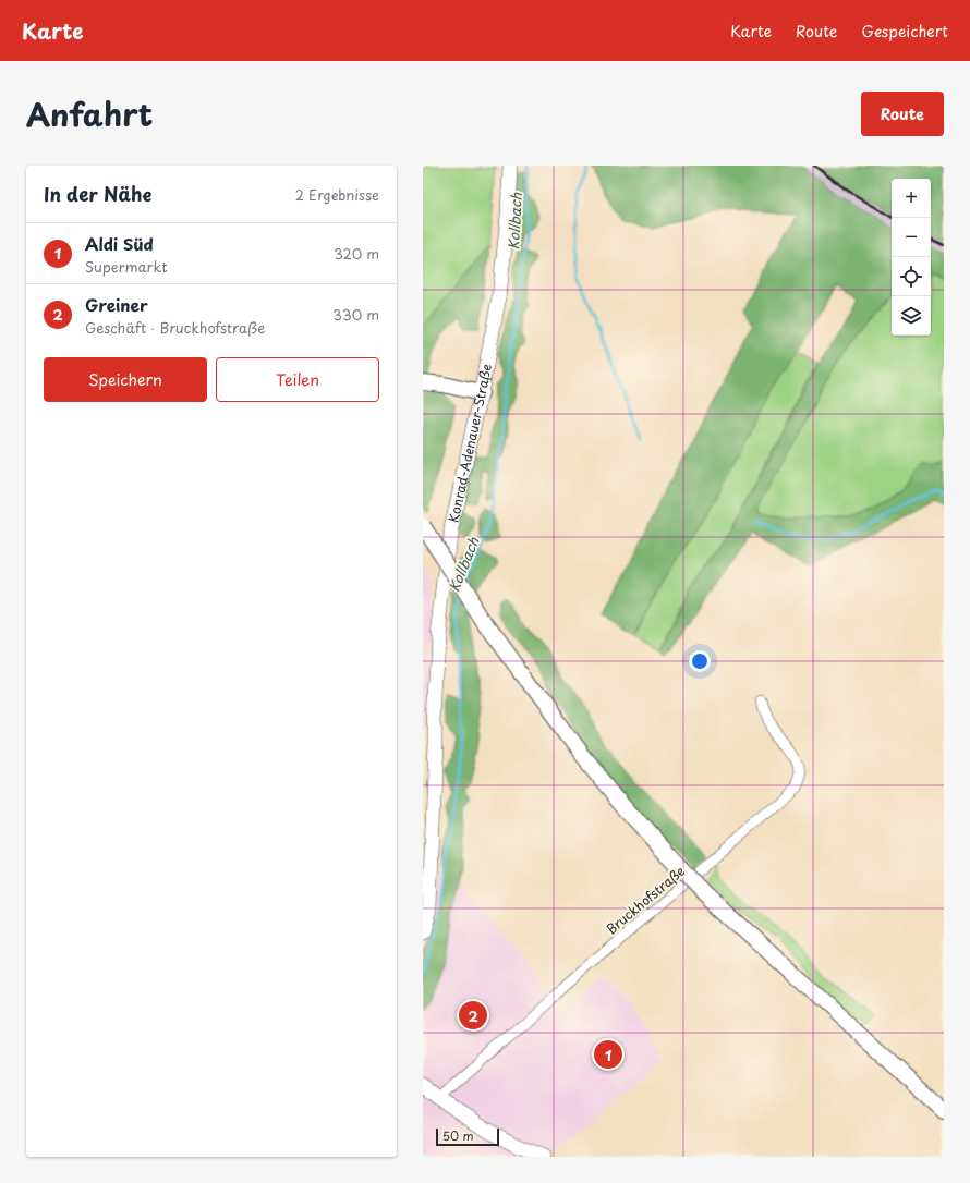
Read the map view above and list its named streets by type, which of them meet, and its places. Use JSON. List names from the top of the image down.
{
  "streets": {
    "street": ["Konrad-Adenauer-Straße", "Bruckhofstraße"]
  },
  "water": ["Kollbach"],
  "scale_bar": "50 m",
  "page": {
    "header": "Karte",
    "nav": ["Karte", "Route", "Gespeichert"],
    "title": "Anfahrt",
    "buttons": [
      "Route",
      ["Speichern", "Teilen"]
    ],
    "heading": ["In der Nähe", "2 Ergebnisse"],
    "map_buttons": ["+", "−"],
    "list": [
      {
        "mark": "1",
        "name": "Aldi Süd",
        "note": "Supermarkt",
        "value": "320 m"
      },
      {
        "mark": "2",
        "name": "Greiner",
        "note": "Geschäft · Bruckhofstraße",
        "value": "330 m"
      }
    ],
    "pins": ["2", "1"],
    "scale": "50 m"
  }
}
